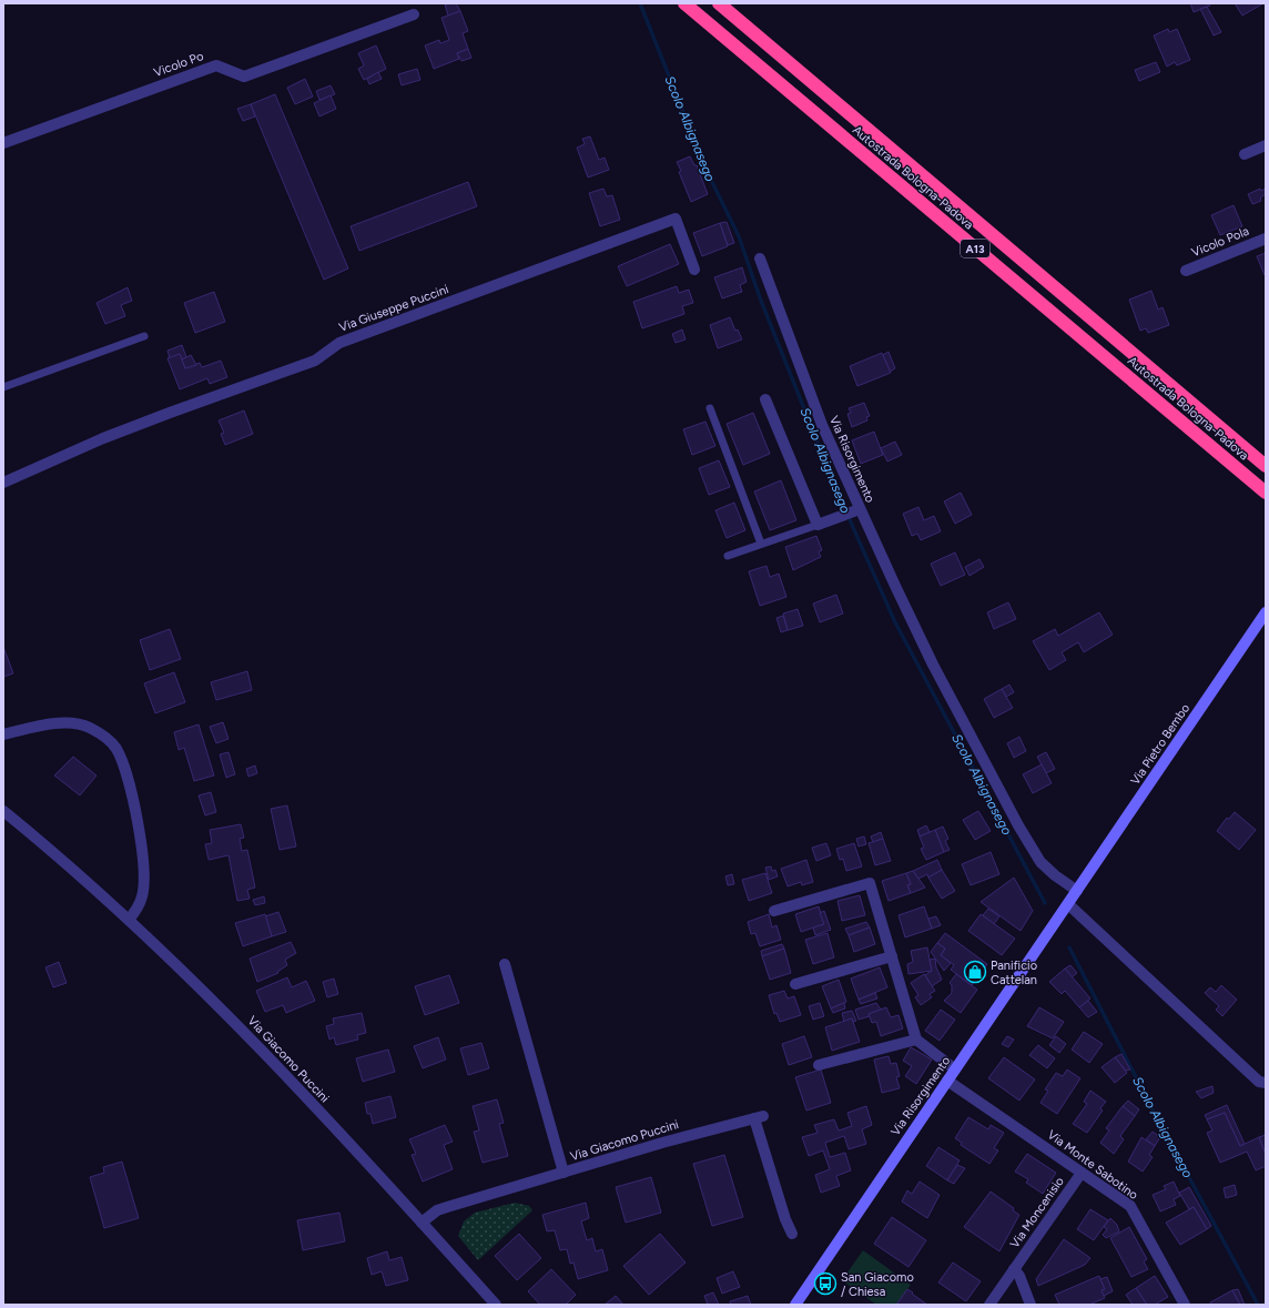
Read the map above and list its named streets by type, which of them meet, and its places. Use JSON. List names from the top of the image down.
{
  "streets": {
    "highway": ["Autostrada Bologna-Padova", "A13"],
    "main road": ["Via Risorgimento", "Via Pietro Bembo"],
    "street": [
      "Vicolo Po",
      "Vicolo Pola",
      "Via Giuseppe Puccini",
      "Via Giacomo Puccini",
      "Via Monte Sabotino",
      "Via Moncenisio"
    ]
  },
  "crossings": [
    ["Via Risorgimento", "Via Pietro Bembo"],
    ["Via Risorgimento", "Via Monte Sabotino"],
    ["Via Monte Sabotino", "Via Moncenisio"]
  ],
  "water": ["Scolo Albignasego"],
  "places": {
    "shop": ["Panificio Cattelan"],
    "bus stop": ["San Giacomo / Chiesa"]
  }
}
